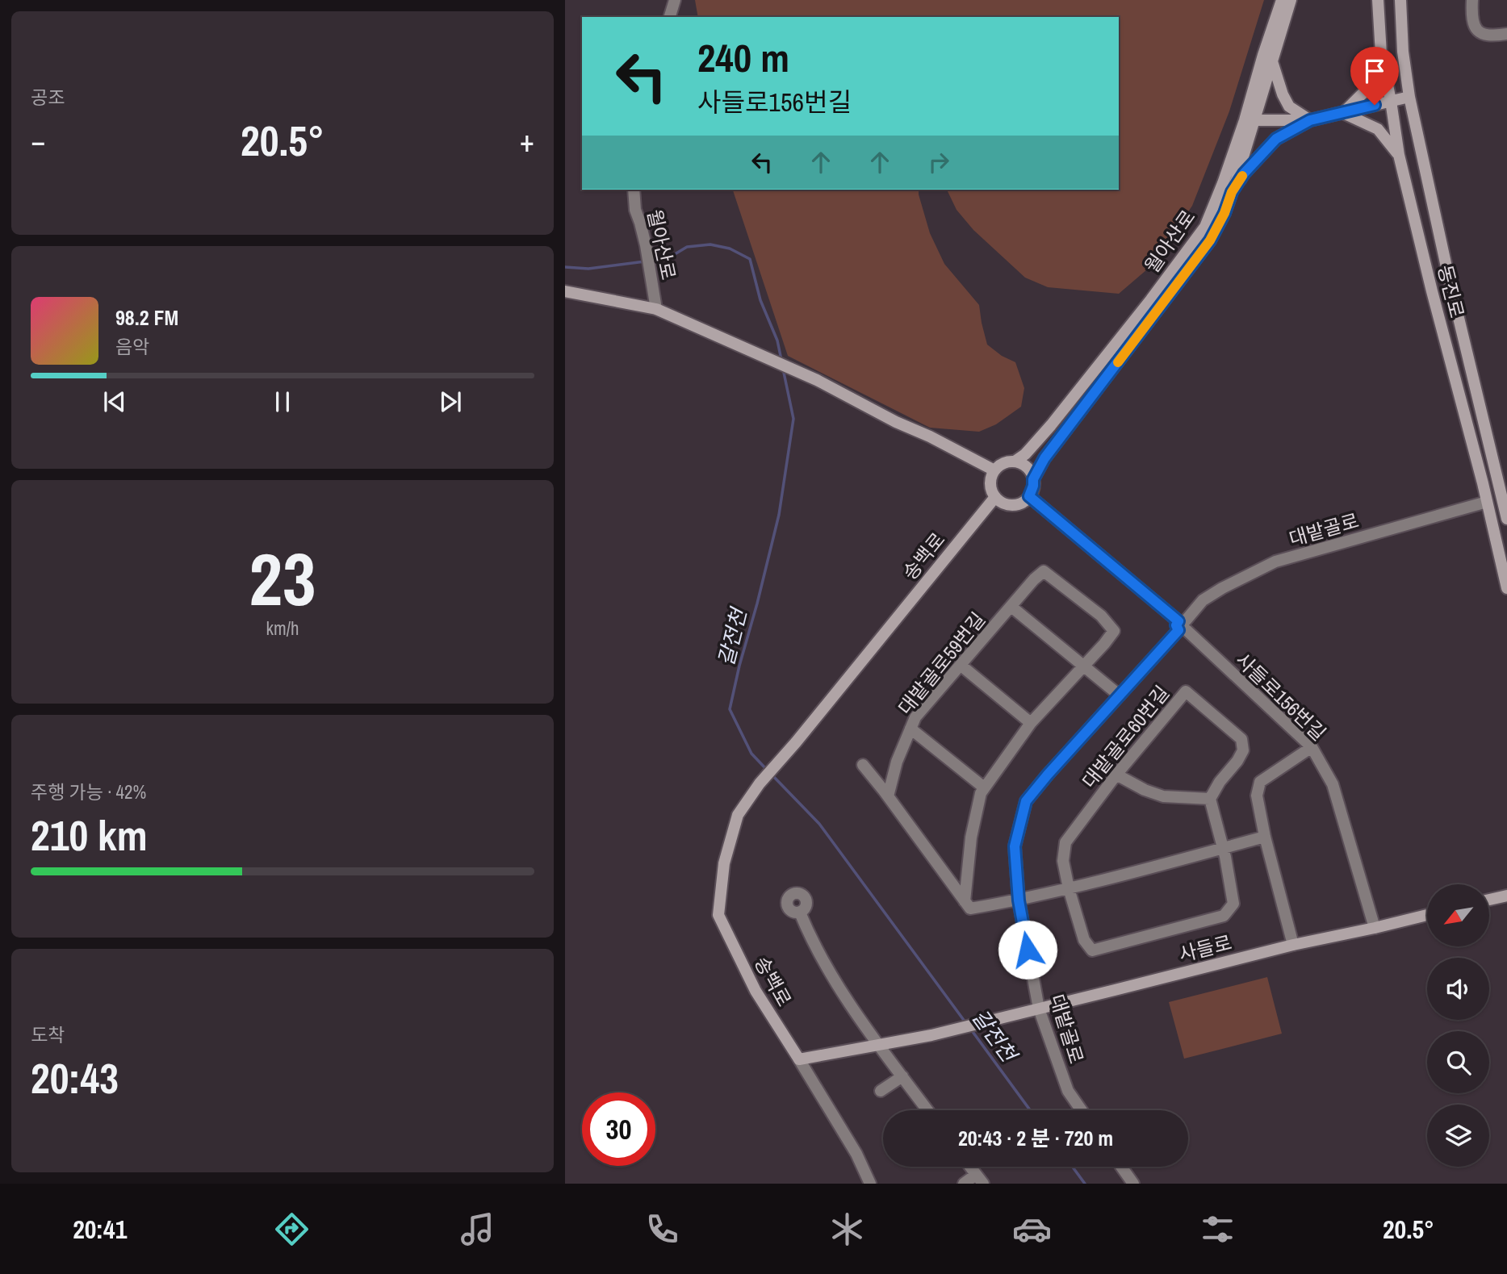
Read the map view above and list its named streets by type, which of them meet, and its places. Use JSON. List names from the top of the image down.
{
  "streets": {
    "street": [
      "월아산로",
      "동진로",
      "대밭골로",
      "송백로",
      "대밭골로59번길",
      "사들로156번길",
      "대밭골로60번길",
      "사들로"
    ]
  },
  "crossings": [
    ["월아산로", "송백로"],
    ["월아산로", "사들로156번길"],
    ["동진로", "대밭골로"],
    ["대밭골로", "대밭골로59번길"],
    ["대밭골로", "사들로156번길"],
    ["대밭골로", "사들로"],
    ["송백로", "사들로156번길"],
    ["사들로156번길", "사들로"]
  ],
  "water": ["갈전천"],
  "north": "bottom left",
  "page": {
    "tile": [
      "공조",
      ["23", "km/h"],
      ["주행 가능 · 42%", "210 km"],
      ["도착", "20:43"]
    ],
    "turn": ["240 m", "사들로156번길"],
    "heat": ["−", "20.5°", "+"],
    "song": ["98.2 FM", "음악"],
    "limit": "30",
    "trip": "20:43 · 2 분 · 720 m",
    "tabs": ["20:41", "20.5°"]
  }
}
